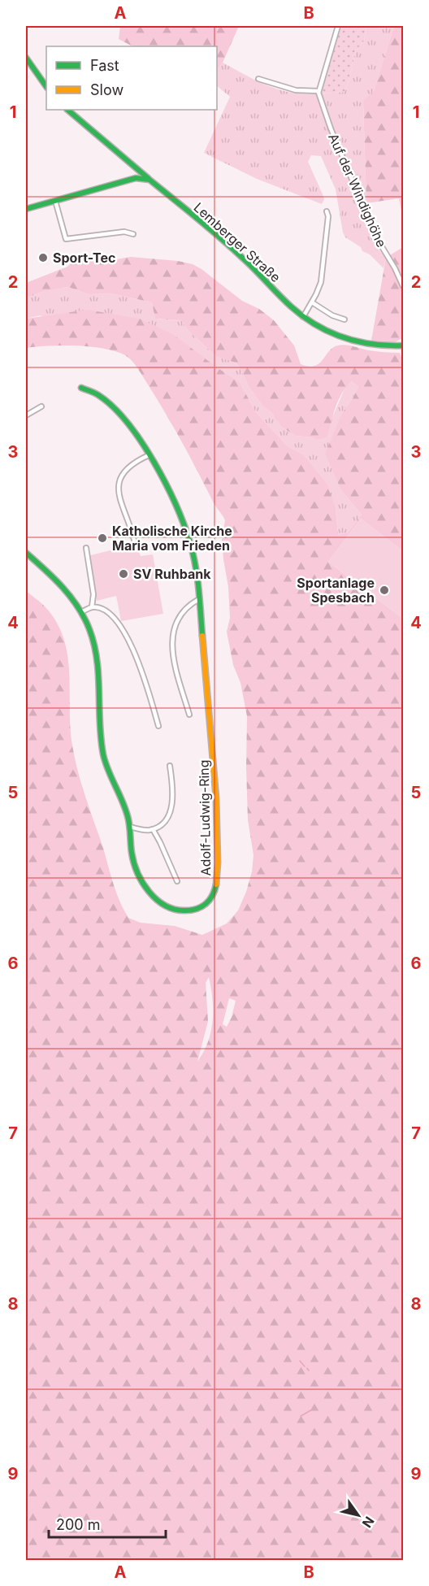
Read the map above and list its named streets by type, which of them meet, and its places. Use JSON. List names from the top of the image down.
{
  "streets": {
    "street": ["Auf der Windighöhe", "Lemberger Straße", "Adolf-Ludwig-Ring"]
  },
  "places": [
    "Sport-Tec",
    "Katholische Kirche Maria vom Frieden",
    "SV Ruhbank",
    "Sportanlage Spesbach"
  ],
  "legend": ["Fast", "Slow"],
  "scale_bar": "200 m",
  "north": "bottom right",
  "grid": {
    "columns": ["A", "B"],
    "rows": [
      "1",
      "2",
      "3",
      "4",
      "5",
      "6",
      "7",
      "8",
      "9"
    ]
  }
}
